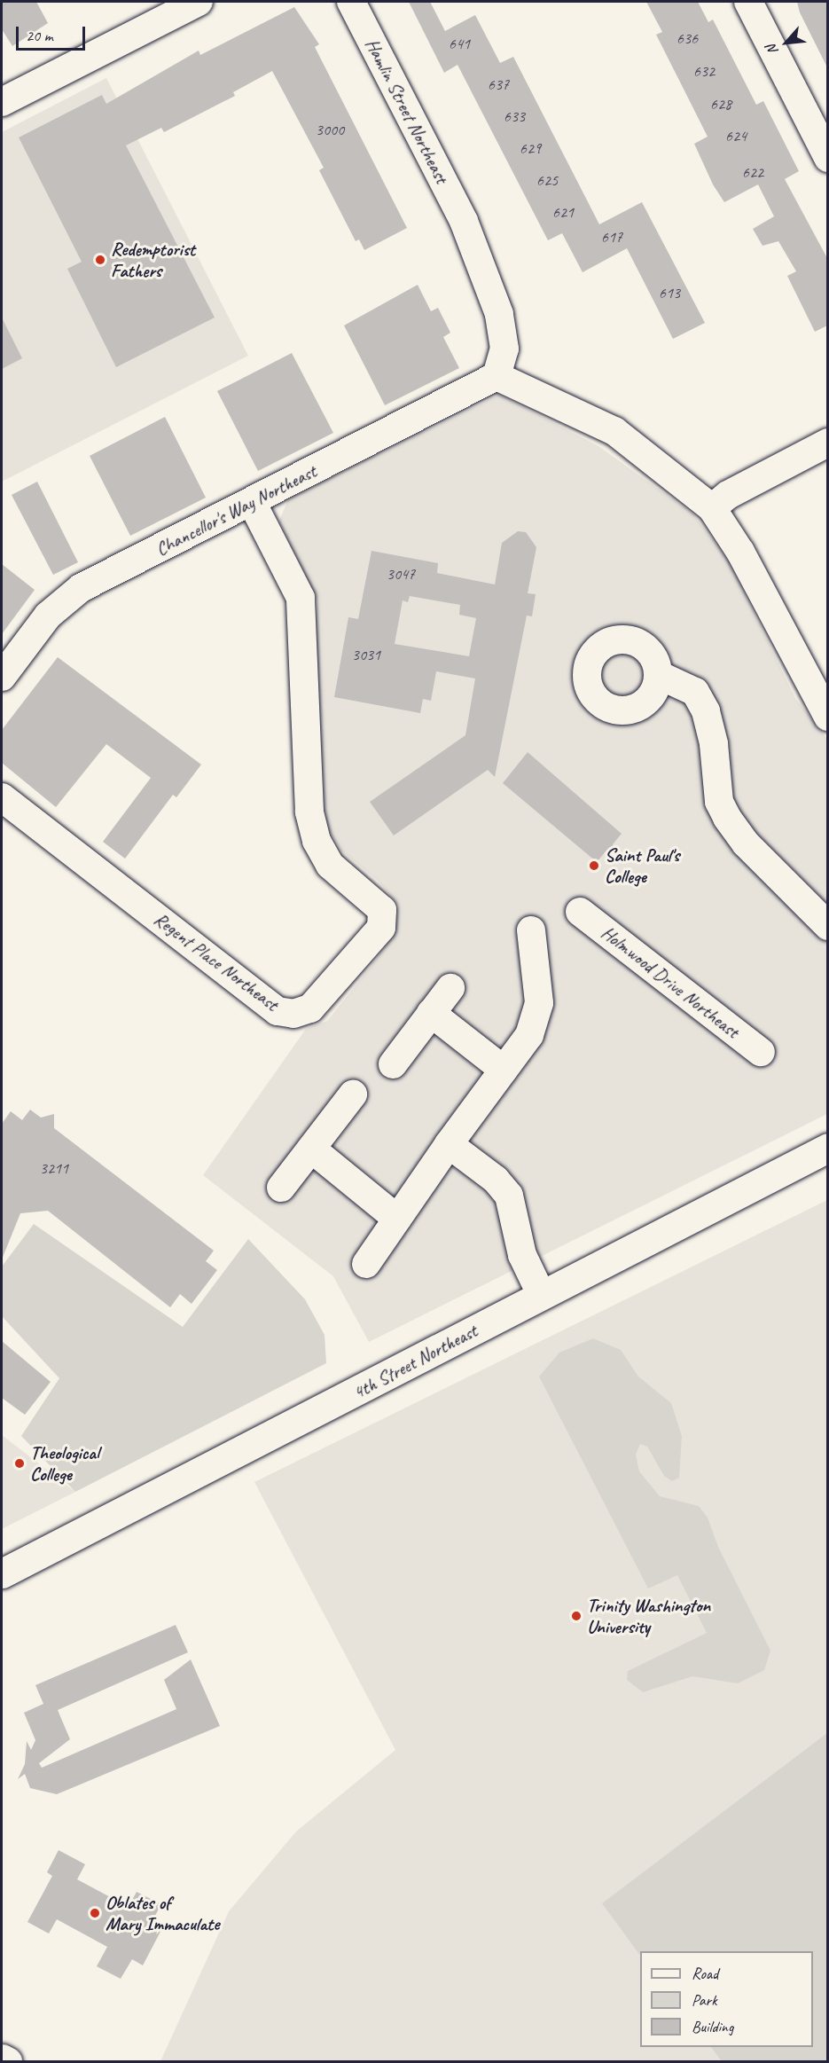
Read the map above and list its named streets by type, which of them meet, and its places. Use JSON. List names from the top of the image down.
{
  "streets": {
    "street": [
      "Hamlin Street Northeast",
      "Chancellor's Way Northeast",
      "Regent Place Northeast",
      "Holmwood Drive Northeast",
      "4th Street Northeast"
    ]
  },
  "crossings": [
    ["Hamlin Street Northeast", "Chancellor's Way Northeast"],
    ["Chancellor's Way Northeast", "Regent Place Northeast"]
  ],
  "places": [
    "Redemptorist Fathers",
    "Saint Paul's College",
    "Theological College",
    "Trinity Washington University",
    "Oblates of Mary Immaculate"
  ],
  "house_numbers": [
    "636",
    "641",
    "632",
    "637",
    "628",
    "633",
    "3000",
    "624",
    "629",
    "622",
    "625",
    "621",
    "617",
    "613",
    "3047",
    "3031",
    "3211"
  ],
  "legend": ["Road", "Park", "Building"],
  "scale_bar": "20 m",
  "north": "bottom left"
}
